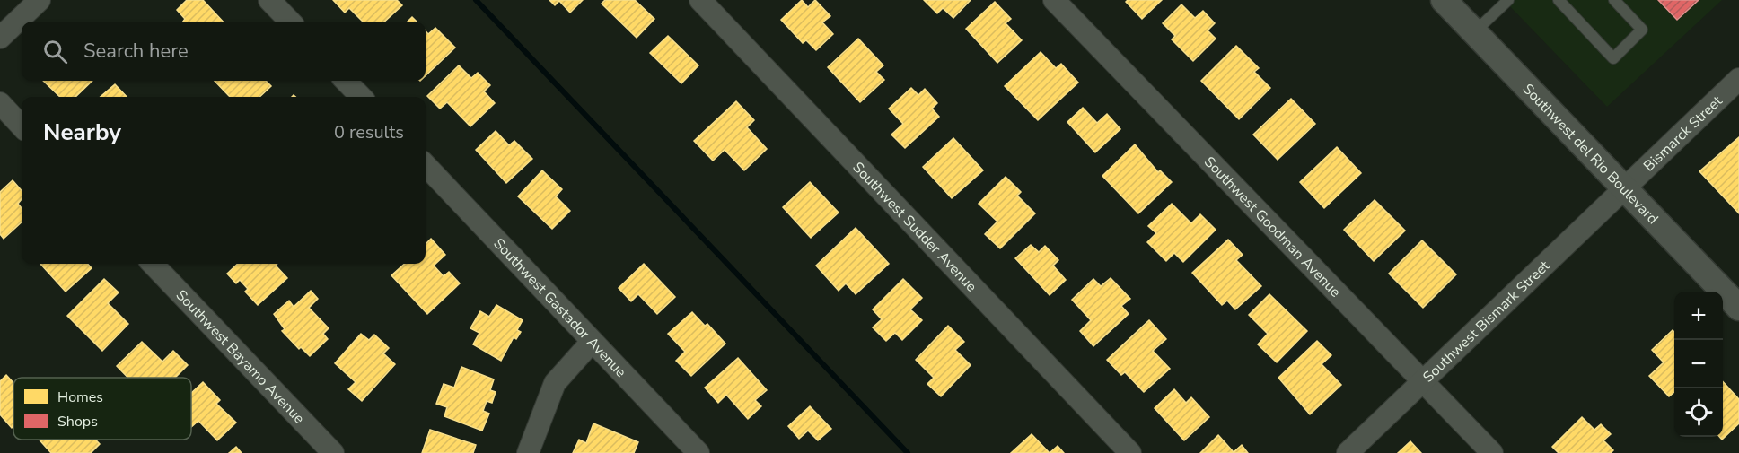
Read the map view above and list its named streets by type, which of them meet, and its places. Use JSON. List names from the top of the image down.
{
  "streets": {
    "street": [
      "Bismarck Street",
      "Southwest del Rio Boulevard",
      "Southwest Sudder Avenue",
      "Southwest Goodman Avenue",
      "Southwest Gastador Avenue",
      "Southwest Bismark Street",
      "Southwest Bayamo Avenue"
    ]
  },
  "crossings": [
    ["Bismarck Street", "Southwest del Rio Boulevard"],
    ["Bismarck Street", "Southwest Bismark Street"],
    ["Southwest del Rio Boulevard", "Southwest Bismark Street"],
    ["Southwest Goodman Avenue", "Southwest Bismark Street"]
  ],
  "legend": ["Homes", "Shops"],
  "page": {
    "search": "Search here",
    "heading": ["Nearby", "0 results"],
    "map_buttons": ["+", "−"]
  }
}
